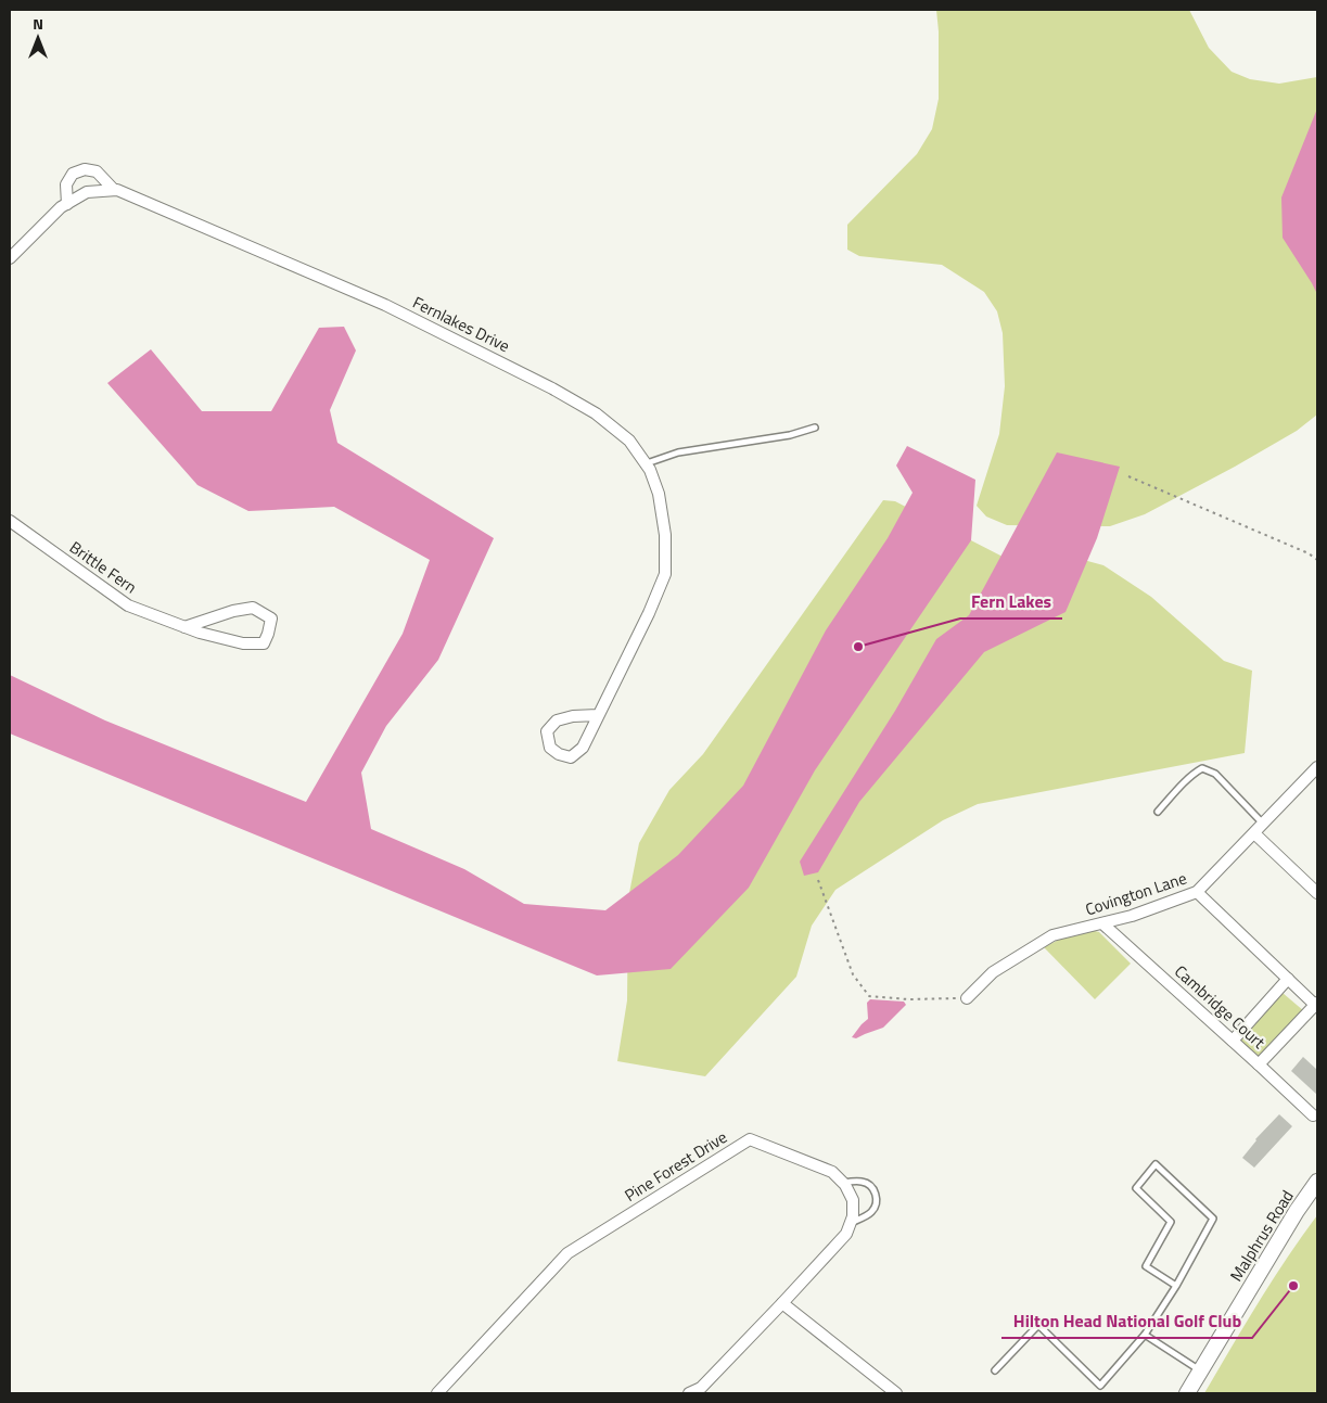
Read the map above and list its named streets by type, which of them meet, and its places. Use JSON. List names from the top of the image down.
{
  "streets": {
    "street": [
      "Fernlakes Drive",
      "Brittle Fern",
      "Covington Lane",
      "Cambridge Court",
      "Pine Forest Drive",
      "Malphrus Road"
    ]
  },
  "crossings": [
    ["Covington Lane", "Cambridge Court"]
  ],
  "places": ["Fern Lakes", "Hilton Head National Golf Club"],
  "north": "top"
}
